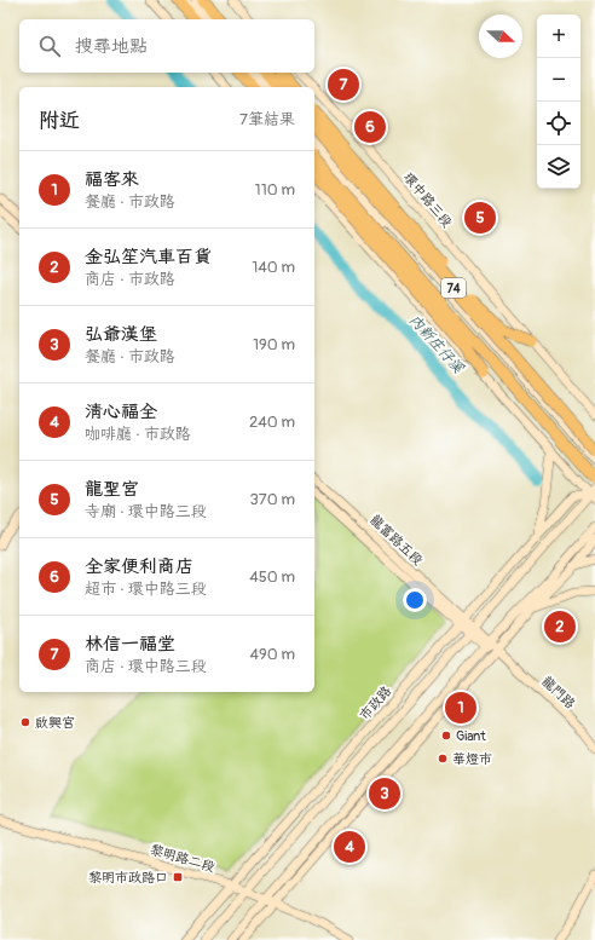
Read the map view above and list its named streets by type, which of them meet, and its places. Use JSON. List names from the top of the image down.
{
  "streets": {
    "highway": ["74"],
    "street": [
      "環中路三段",
      "龍富路五段",
      "龍門路",
      "市政路",
      "黎明路二段"
    ]
  },
  "crossings": [
    ["龍富路五段", "龍門路"],
    ["龍富路五段", "市政路"],
    ["龍門路", "市政路"],
    ["市政路", "黎明路二段"]
  ],
  "water": ["內新庄仔溪"],
  "places": {
    "other": ["啟興宮", "Giant", "華燈市"],
    "transit": ["黎明市政路口"]
  },
  "north": "right",
  "page": {
    "map_buttons": ["+", "−"],
    "search": "搜尋地點",
    "pins": [
      "7",
      "6",
      "5",
      "2",
      "1",
      "3",
      "4"
    ],
    "heading": ["附近", "7筆結果"],
    "list": [
      {
        "mark": "1",
        "name": "福客來",
        "note": "餐廳 · 市政路",
        "value": "110 m"
      },
      {
        "mark": "2",
        "name": "金弘笙汽車百貨",
        "note": "商店 · 市政路",
        "value": "140 m"
      },
      {
        "mark": "3",
        "name": "弘爺漢堡",
        "note": "餐廳 · 市政路",
        "value": "190 m"
      },
      {
        "mark": "4",
        "name": "清心福全",
        "note": "咖啡廳 · 市政路",
        "value": "240 m"
      },
      {
        "mark": "5",
        "name": "龍聖宮",
        "note": "寺廟 · 環中路三段",
        "value": "370 m"
      },
      {
        "mark": "6",
        "name": "全家便利商店",
        "note": "超市 · 環中路三段",
        "value": "450 m"
      },
      {
        "mark": "7",
        "name": "林信一福堂",
        "note": "商店 · 環中路三段",
        "value": "490 m"
      }
    ]
  }
}
